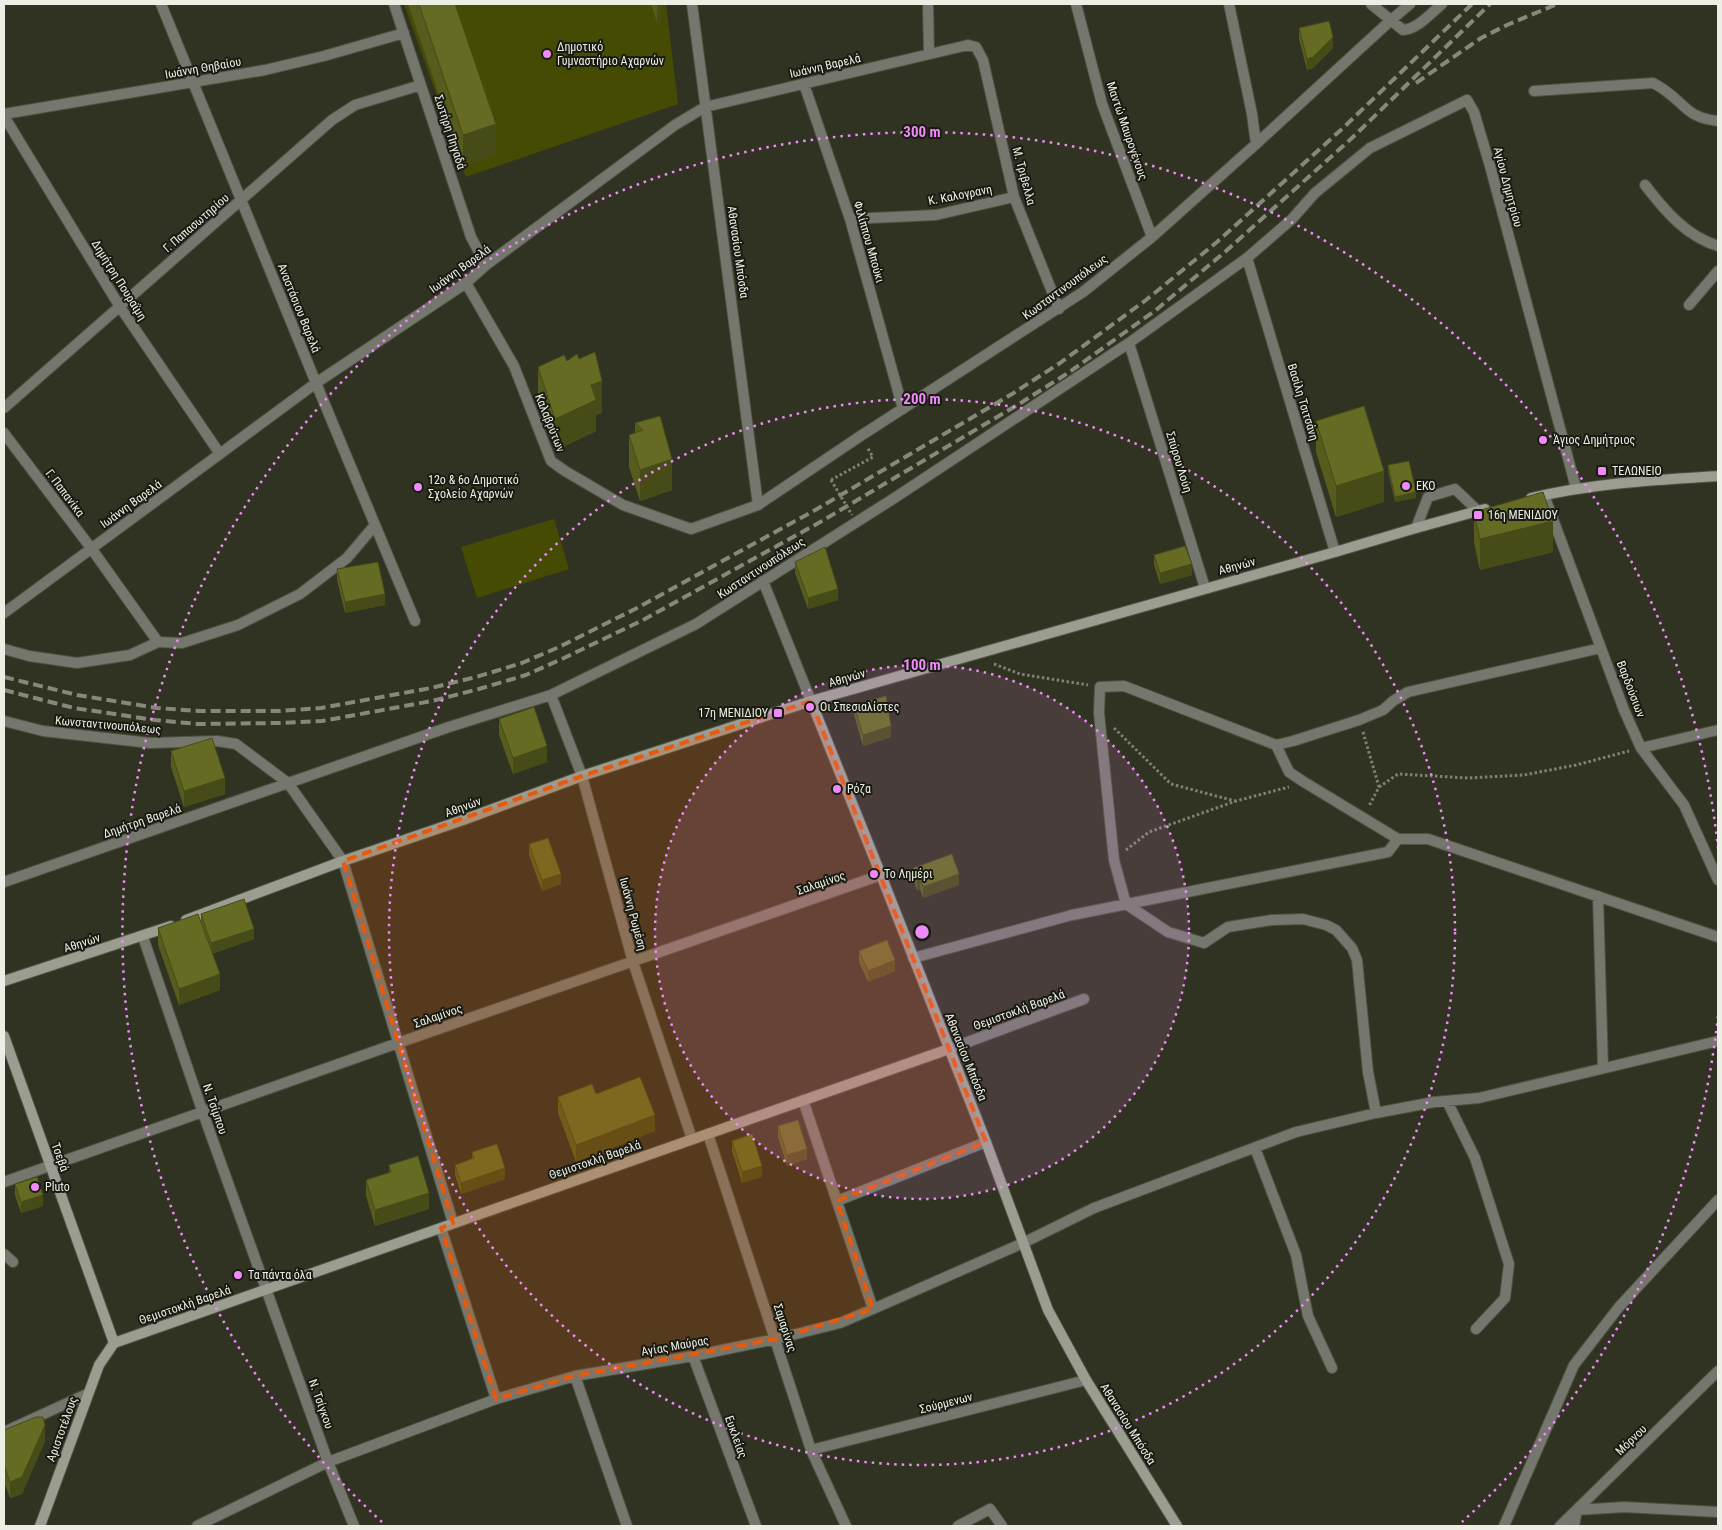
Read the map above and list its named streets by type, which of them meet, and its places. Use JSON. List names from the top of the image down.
{
  "streets": {
    "street": [
      "Ιωάννη Βαρελά",
      "Ιωάννη Θηβαίου",
      "Μαντώ Μαυρογένους",
      "Σωτήρη Πηγαδά",
      "Μ. Τριβελλα",
      "Αγίου Δημητρίου",
      "Κ. Καλογρανη",
      "Γ. Παπασωτηρίου",
      "Φιλίππου Μπούκι",
      "Αθανασίου Μπόσδα",
      "Δημήτρη Πουραΐμη",
      "Κωσταντινουπόλεως",
      "Αναστάσιου Βαρελά",
      "Βασίλη Τσιτσάνη",
      "Καλαβρύτων",
      "Σπύρου Λούη",
      "Γ. Παπανίκα",
      "Αθηνών",
      "Βαρδούσιων",
      "Κωνσταντινουπόλεως",
      "Δημήτρη Βαρελά",
      "Σαλαμίνος",
      "Ιωάννη Ρωμέση",
      "Θεμιστοκλή Βαρελά",
      "N. Τσίμπου",
      "Τσεβά",
      "Σαμαρίνας",
      "Αγίας Μαύρας",
      "Σούρμενων",
      "Ν. Τσίγκου",
      "Αριστοτέλους",
      "Ευκλείας",
      "Μόρνου"
    ]
  },
  "crossings": [
    ["Ιωάννη Βαρελά", "Σωτήρη Πηγαδά"],
    ["Ιωάννη Βαρελά", "Μ. Τριβελλα"],
    ["Ιωάννη Βαρελά", "Φιλίππου Μπούκι"],
    ["Ιωάννη Βαρελά", "Αθανασίου Μπόσδα"],
    ["Ιωάννη Βαρελά", "Δημήτρη Πουραΐμη"],
    ["Ιωάννη Βαρελά", "Αναστάσιου Βαρελά"],
    ["Ιωάννη Βαρελά", "Καλαβρύτων"],
    ["Ιωάννη Βαρελά", "Γ. Παπανίκα"],
    ["Ιωάννη Θηβαίου", "Σωτήρη Πηγαδά"],
    ["Ιωάννη Θηβαίου", "Δημήτρη Πουραΐμη"],
    ["Ιωάννη Θηβαίου", "Αναστάσιου Βαρελά"],
    ["Μαντώ Μαυρογένους", "Κωσταντινουπόλεως"],
    ["Σωτήρη Πηγαδά", "Γ. Παπασωτηρίου"],
    ["Μ. Τριβελλα", "Κ. Καλογρανη"],
    ["Μ. Τριβελλα", "Κωσταντινουπόλεως"],
    ["Αγίου Δημητρίου", "Κωσταντινουπόλεως"],
    ["Κ. Καλογρανη", "Φιλίππου Μπούκι"],
    ["Γ. Παπασωτηρίου", "Δημήτρη Πουραΐμη"],
    ["Γ. Παπασωτηρίου", "Αναστάσιου Βαρελά"],
    ["Φιλίππου Μπούκι", "Κωσταντινουπόλεως"],
    ["Αθανασίου Μπόσδα", "Κωσταντινουπόλεως"],
    ["Αθανασίου Μπόσδα", "Αθηνών"],
    ["Αθανασίου Μπόσδα", "Σαλαμίνος"],
    ["Αθανασίου Μπόσδα", "Θεμιστοκλή Βαρελά"],
    ["Αθανασίου Μπόσδα", "Αγίας Μαύρας"],
    ["Αθανασίου Μπόσδα", "Σούρμενων"],
    ["Κωσταντινουπόλεως", "Βασίλη Τσιτσάνη"],
    ["Κωσταντινουπόλεως", "Καλαβρύτων"],
    ["Κωσταντινουπόλεως", "Σπύρου Λούη"],
    ["Κωσταντινουπόλεως", "Ιωάννη Ρωμέση"],
    ["Βασίλη Τσιτσάνη", "Αθηνών"],
    ["Σπύρου Λούη", "Αθηνών"],
    ["Αθηνών", "Κωνσταντινουπόλεως"],
    ["Αθηνών", "Ιωάννη Ρωμέση"],
    ["Αθηνών", "N. Τσίμπου"],
    ["Κωνσταντινουπόλεως", "Δημήτρη Βαρελά"],
    ["Κωνσταντινουπόλεως", "Σαλαμίνος"],
    ["Κωνσταντινουπόλεως", "Θεμιστοκλή Βαρελά"],
    ["Σαλαμίνος", "Ιωάννη Ρωμέση"],
    ["Σαλαμίνος", "N. Τσίμπου"],
    ["Σαλαμίνος", "Τσεβά"],
    ["Ιωάννη Ρωμέση", "Θεμιστοκλή Βαρελά"],
    ["Θεμιστοκλή Βαρελά", "N. Τσίμπου"],
    ["Θεμιστοκλή Βαρελά", "Τσεβά"],
    ["Θεμιστοκλή Βαρελά", "Σαμαρίνας"],
    ["Θεμιστοκλή Βαρελά", "Ν. Τσίγκου"],
    ["Θεμιστοκλή Βαρελά", "Αριστοτέλους"],
    ["N. Τσίμπου", "Ν. Τσίγκου"],
    ["Τσεβά", "Αριστοτέλους"],
    ["Σαμαρίνας", "Αγίας Μαύρας"],
    ["Σαμαρίνας", "Σούρμενων"],
    ["Αγίας Μαύρας", "Ν. Τσίγκου"],
    ["Αγίας Μαύρας", "Ευκλείας"]
  ],
  "places": {
    "other": [
      "Δημοτικό Γυμναστήριο Αχαρνών",
      "Άγιος Δημήτριος",
      "EKO",
      "12ο & 6ο Δημοτικό Σχολείο Αχαρνών",
      "Οι Σπεσιαλίστες",
      "Ρόζα",
      "Το Λημέρι",
      "Pluto",
      "Τα πάντα όλα"
    ],
    "transit": ["ΤΕΛΩΝΕΙΟ", "16η ΜΕΝΙΔΙΟΥ", "17η ΜΕΝΙΔΙΟΥ"]
  },
  "rings": ["300 m", "200 m", "100 m"]
}
